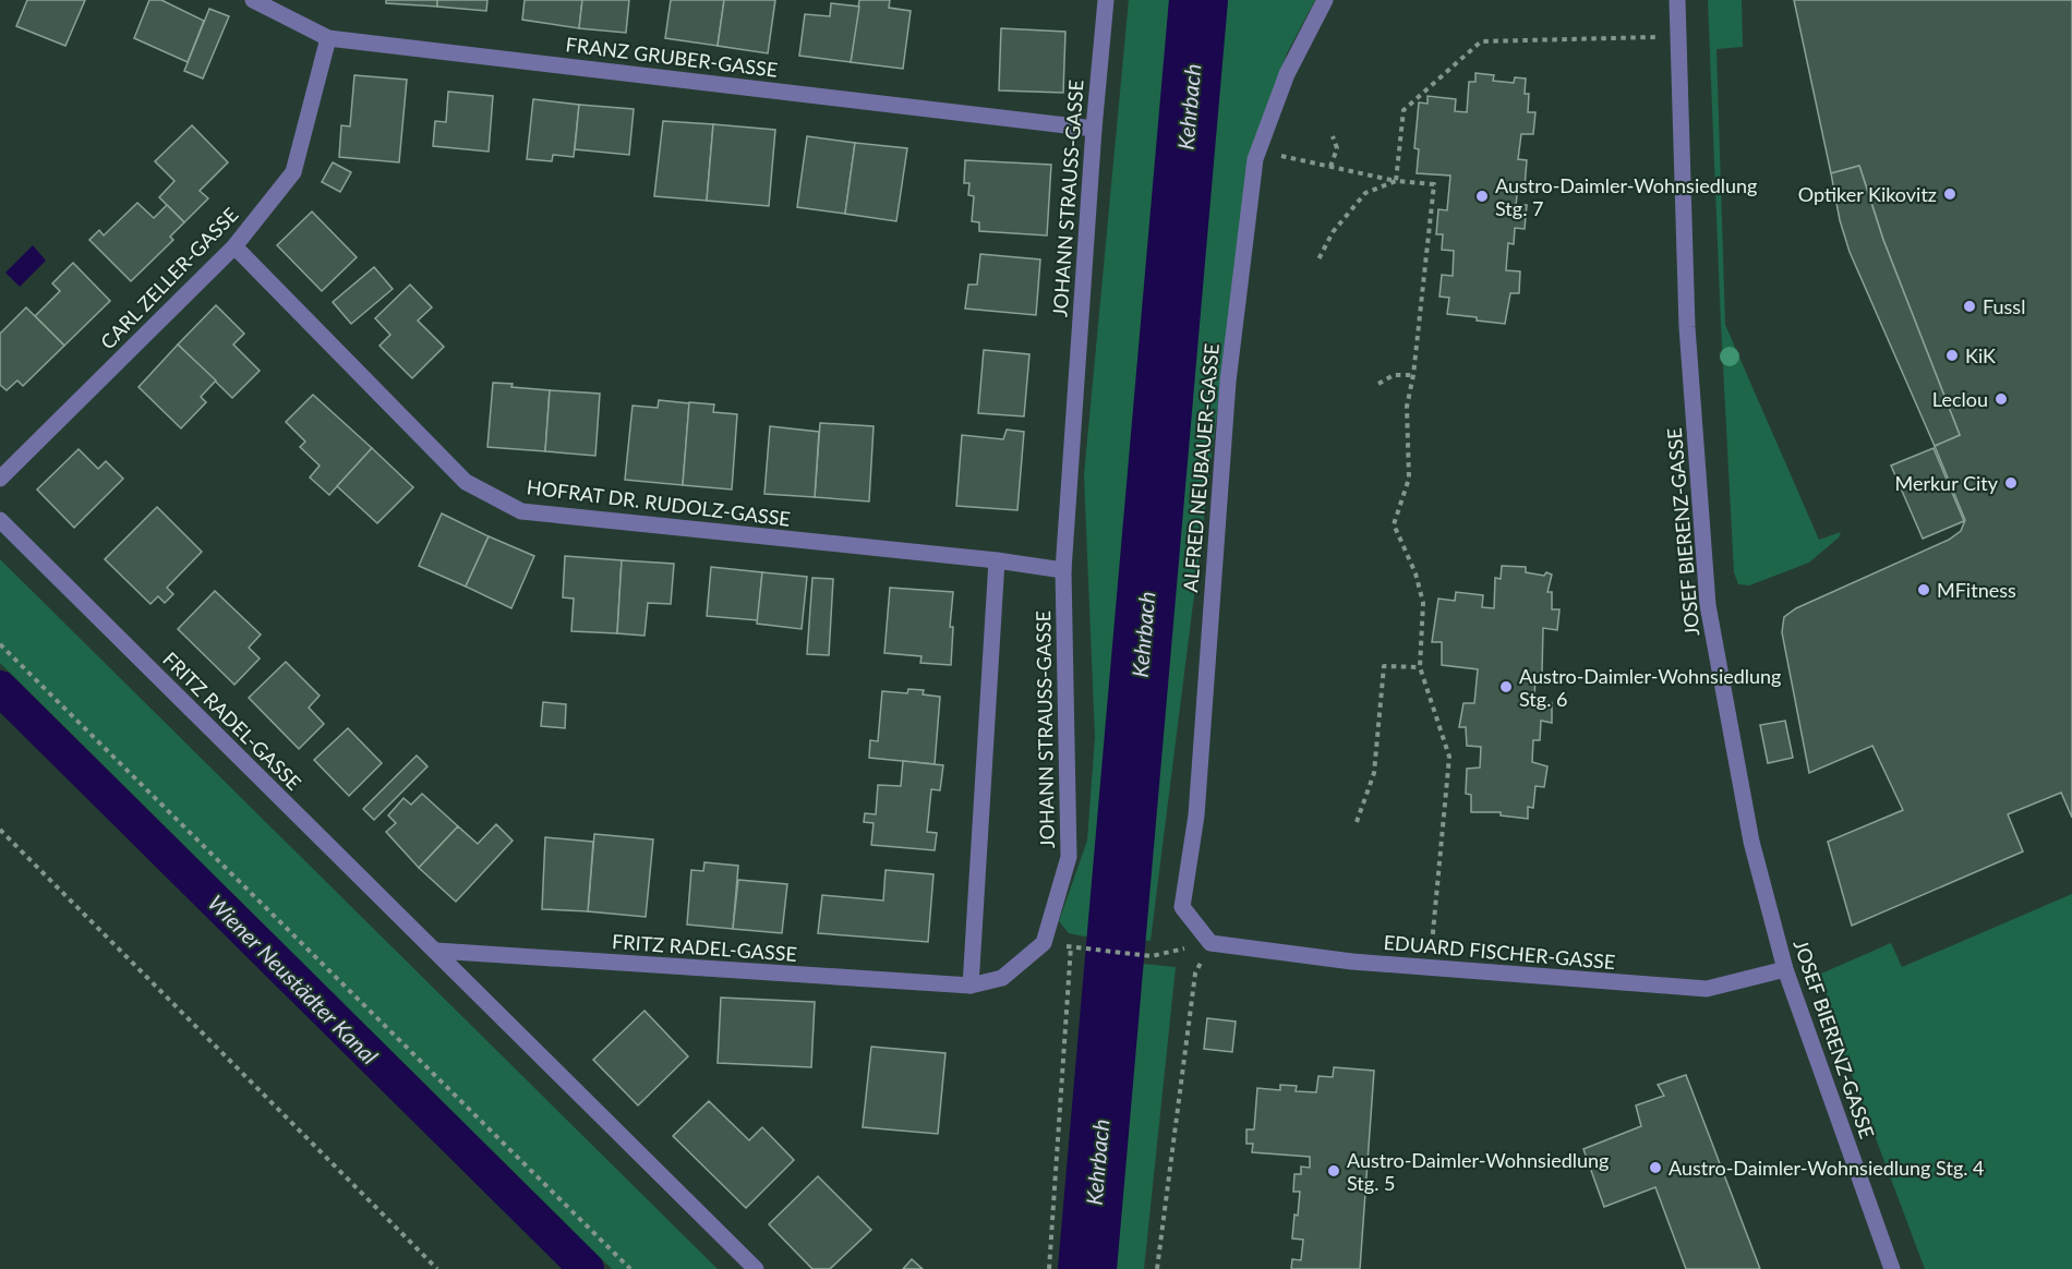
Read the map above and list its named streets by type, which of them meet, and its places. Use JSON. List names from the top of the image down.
{
  "streets": {
    "street": [
      "FRANZ GRUBER-GASSE",
      "JOHANN STRAUSS-GASSE",
      "CARL ZELLER-GASSE",
      "ALFRED NEUBAUER-GASSE",
      "HOFRAT DR. RUDOLZ-GASSE",
      "JOSEF BIERENZ-GASSE",
      "FRITZ RADEL-GASSE",
      "EDUARD FISCHER-GASSE"
    ]
  },
  "crossings": [
    ["FRANZ GRUBER-GASSE", "JOHANN STRAUSS-GASSE"],
    ["FRANZ GRUBER-GASSE", "CARL ZELLER-GASSE"],
    ["JOHANN STRAUSS-GASSE", "HOFRAT DR. RUDOLZ-GASSE"],
    ["JOHANN STRAUSS-GASSE", "FRITZ RADEL-GASSE"],
    ["CARL ZELLER-GASSE", "HOFRAT DR. RUDOLZ-GASSE"],
    ["ALFRED NEUBAUER-GASSE", "EDUARD FISCHER-GASSE"],
    ["JOSEF BIERENZ-GASSE", "EDUARD FISCHER-GASSE"]
  ],
  "water": ["Kehrbach", "Wiener Neustädter Kanal"],
  "places": [
    "Optiker Kikovitz",
    "Austro-Daimler-Wohnsiedlung Stg. 7",
    "Fussl",
    "KiK",
    "Leclou",
    "Merkur City",
    "MFitness",
    "Austro-Daimler-Wohnsiedlung Stg. 6",
    "Austro-Daimler-Wohnsiedlung Stg. 4",
    "Austro-Daimler-Wohnsiedlung Stg. 5"
  ]
}
